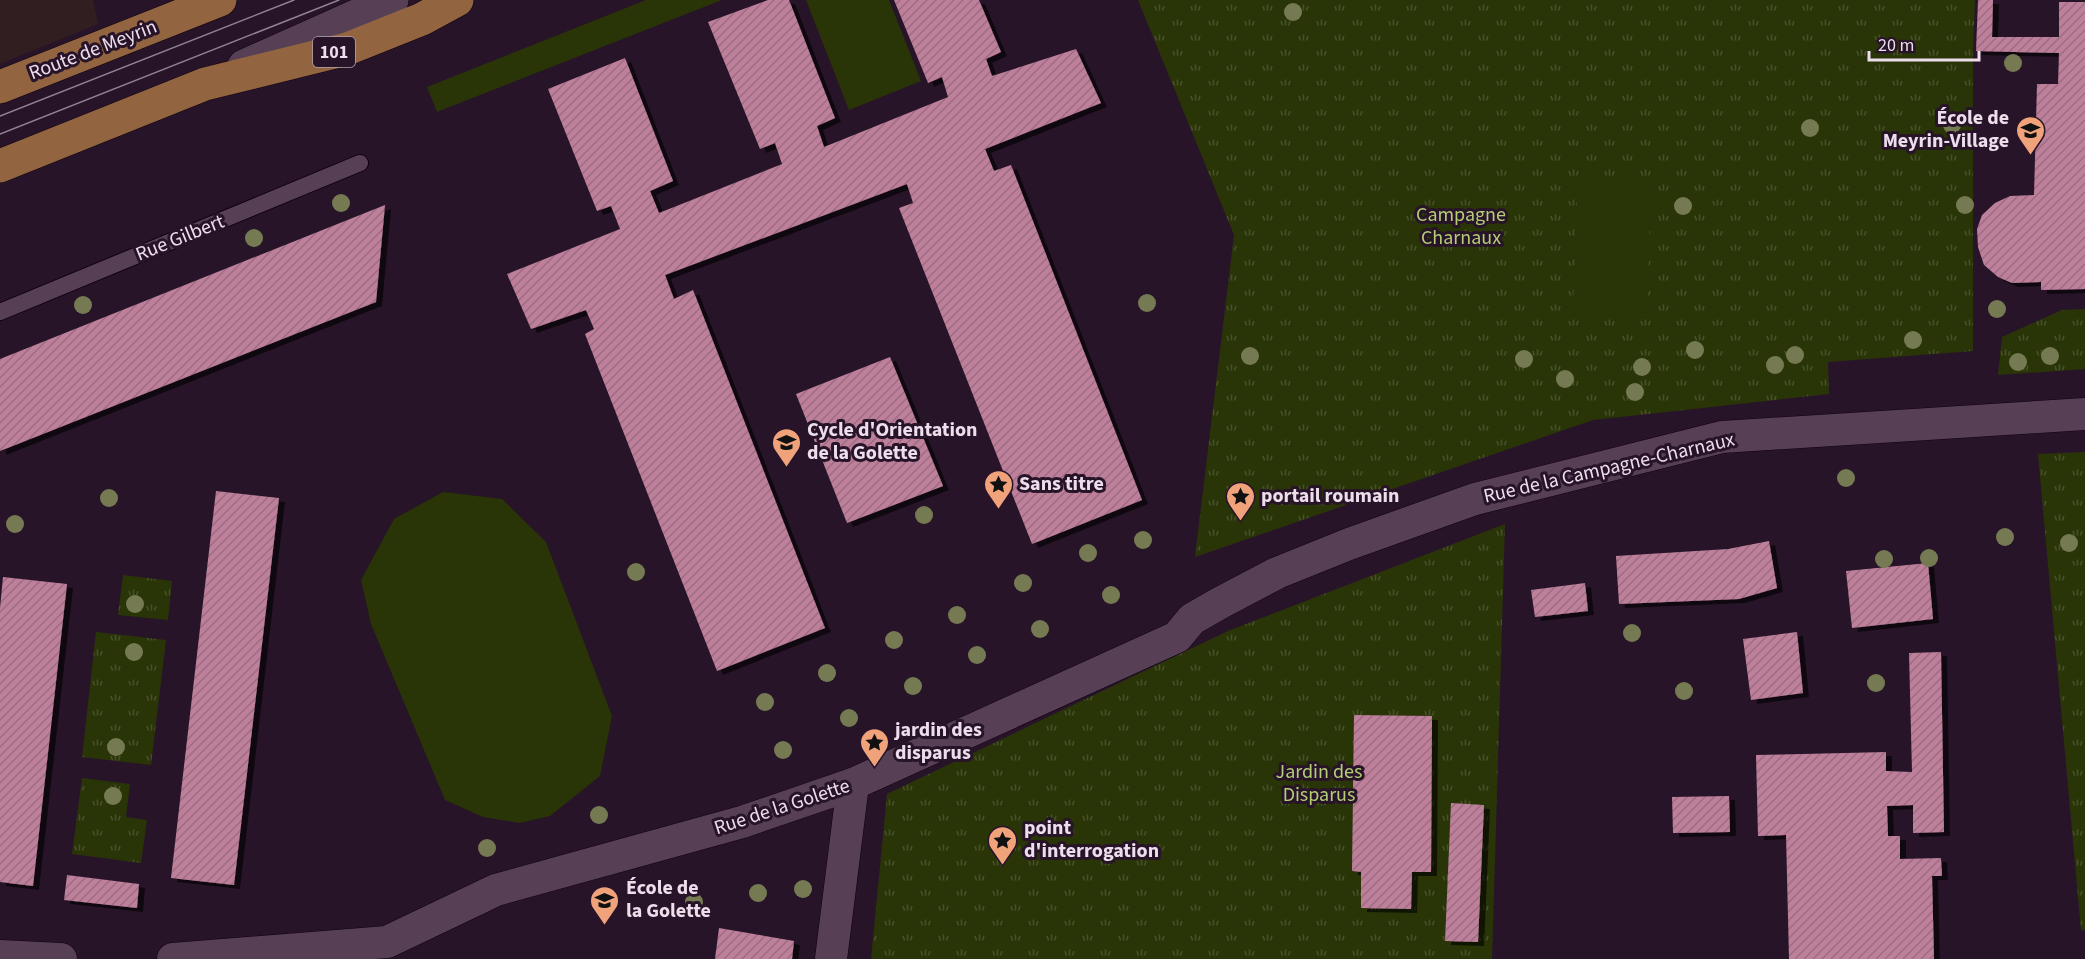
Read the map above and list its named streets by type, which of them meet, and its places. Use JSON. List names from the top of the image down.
{
  "streets": {
    "main road": ["Route de Meyrin", "101"],
    "street": ["Rue de la Campagne-Charnaux", "Rue de la Golette"],
    "lane": ["Rue Gilbert"]
  },
  "crossings": [
    ["Rue de la Campagne-Charnaux", "Rue de la Golette"]
  ],
  "parks": ["Campagne Charnaux", "Jardin des Disparus"],
  "places": {
    "school or university": ["École de Meyrin-Village", "Cycle d'Orientation de la Golette", "École de la Golette"],
    "place": [
      "Sans titre",
      "portail roumain",
      "jardin des disparus",
      "point d'interrogation"
    ]
  },
  "scale_bar": "20 m"
}
